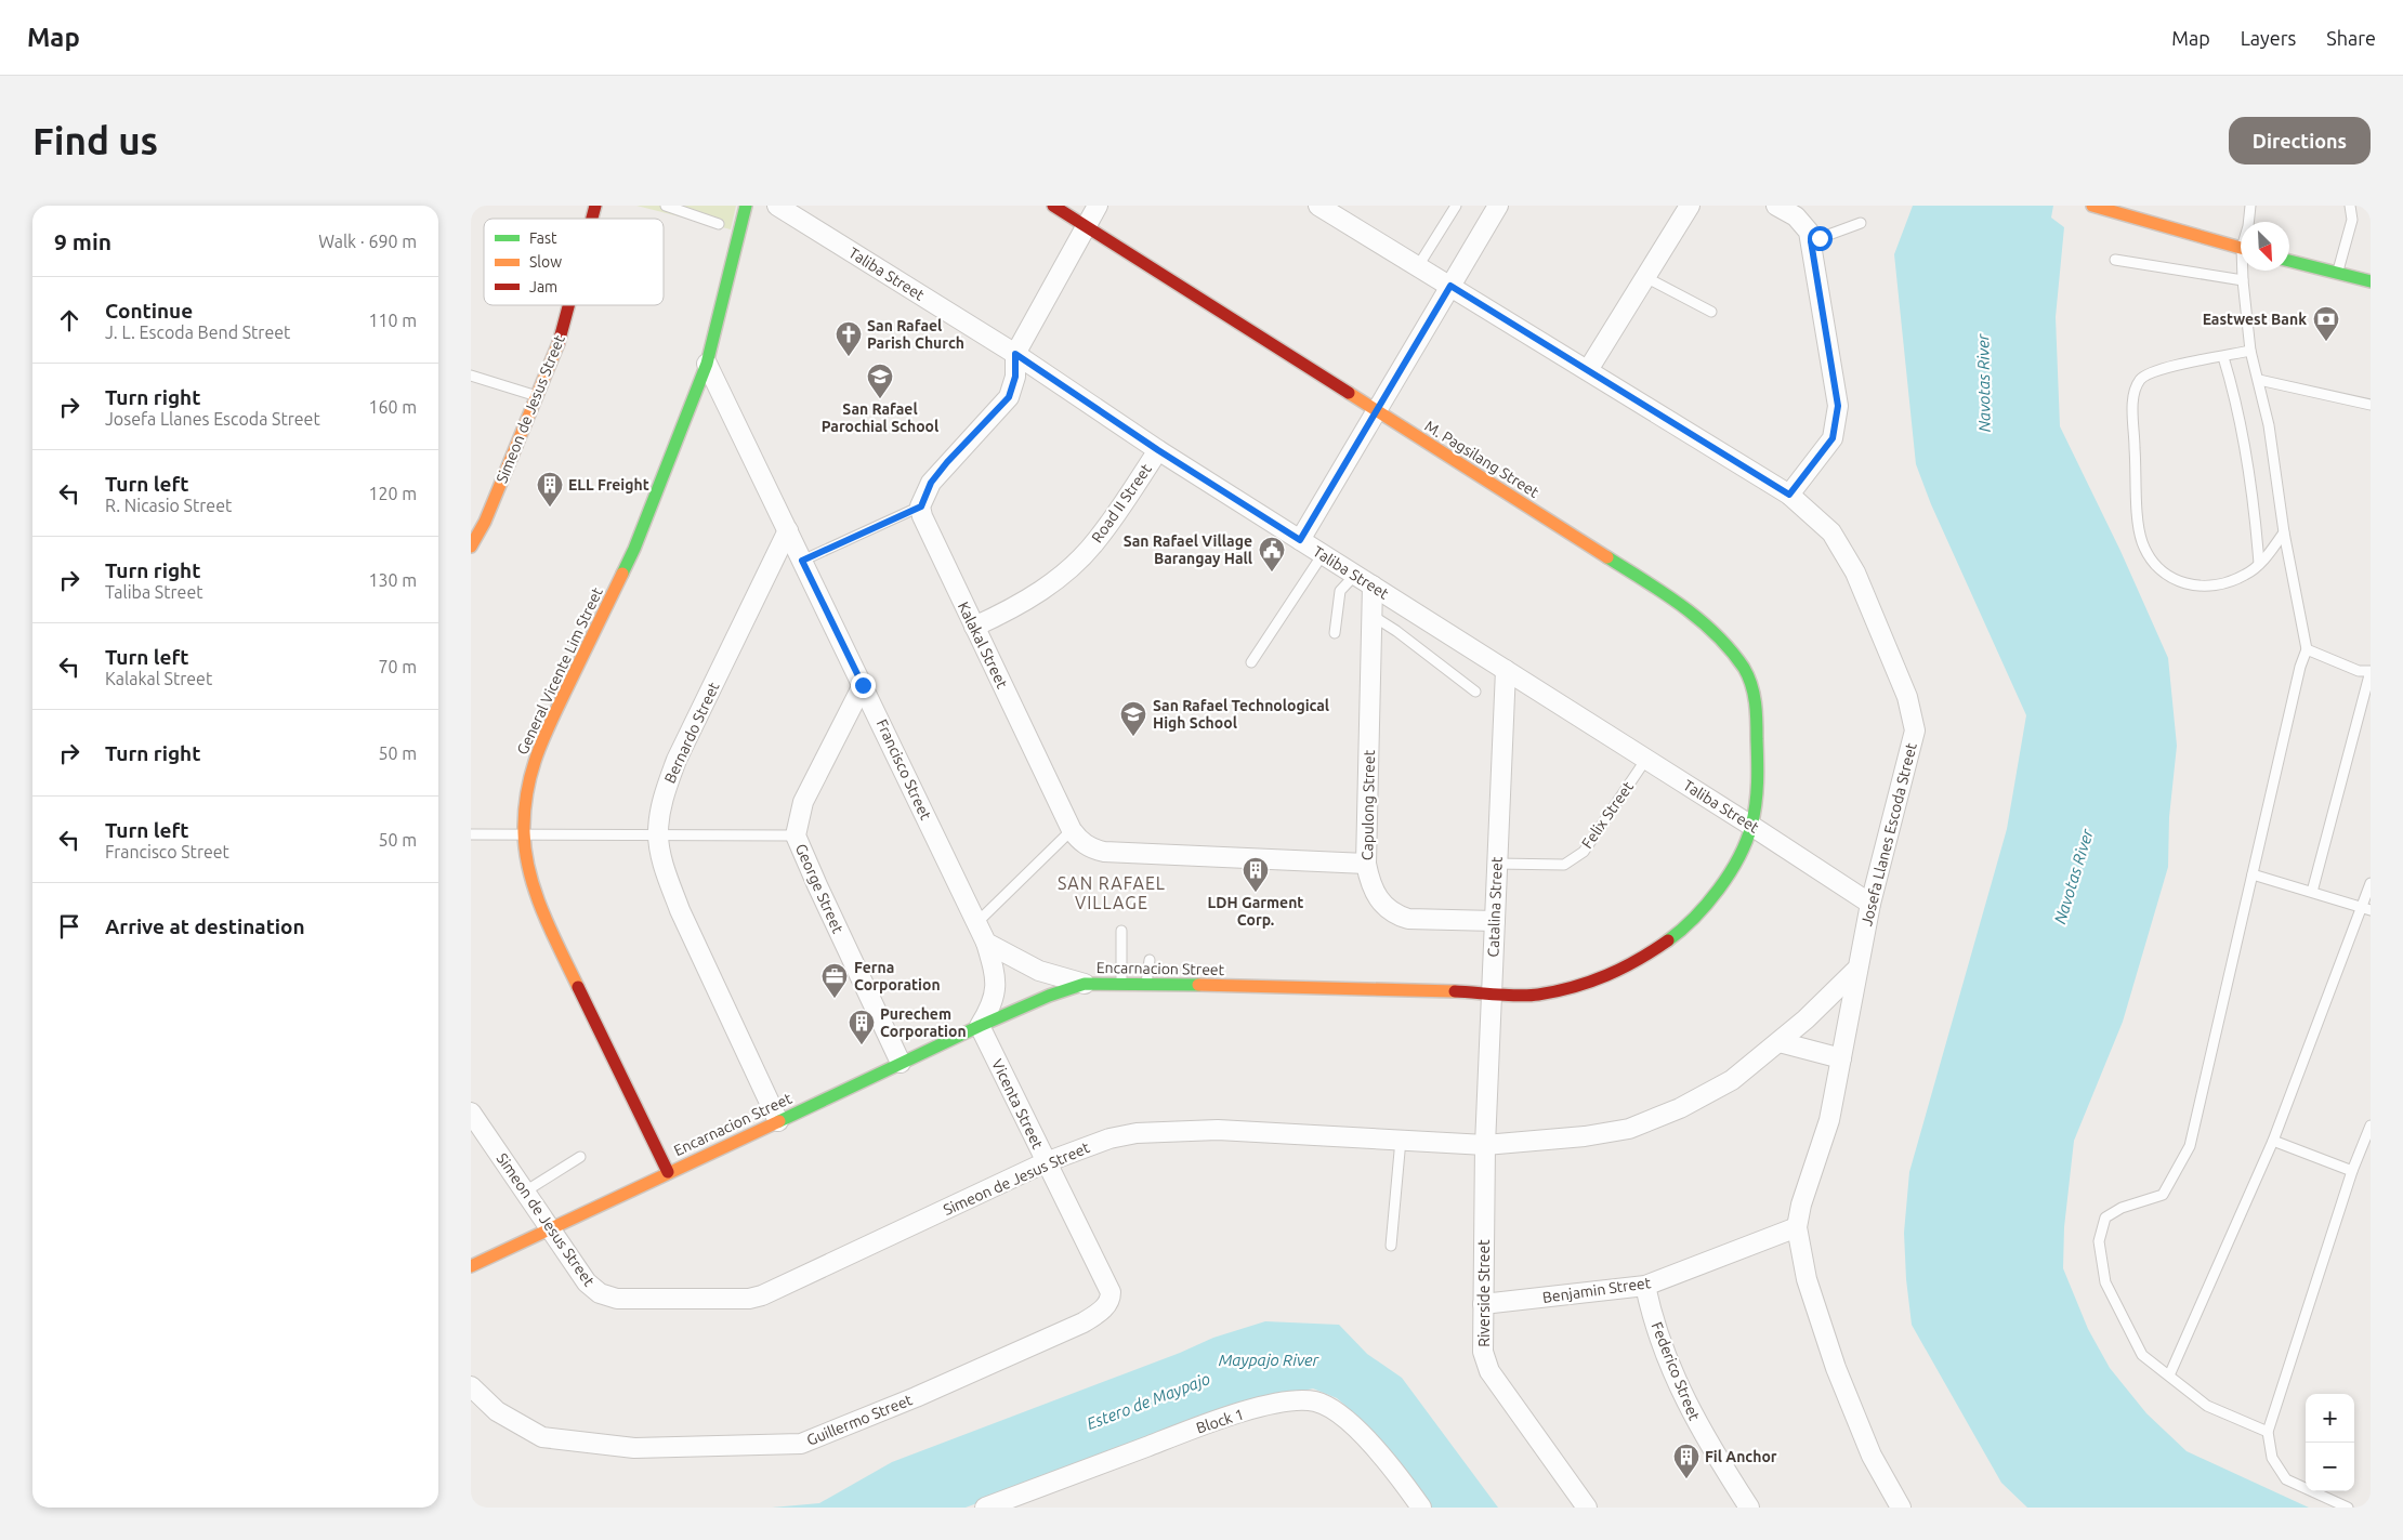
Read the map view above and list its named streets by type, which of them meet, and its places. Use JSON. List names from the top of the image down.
{
  "streets": {
    "street": [
      "Taliba Street",
      "Simeon de Jesus Street",
      "M. Pagsilang Street",
      "Road II Street",
      "Kalakal Street",
      "General Vicente Lim Street",
      "Bernardo Street",
      "Francisco Street",
      "Capulong Street",
      "Josefa Llanes Escoda Street",
      "George Street",
      "Catalina Street",
      "Encarnacion Street",
      "Vicenta Street",
      "Benjamin Street",
      "Riverside Street",
      "Federico Street",
      "Guillermo Street",
      "Block 1"
    ],
    "lane": ["Felix Street"]
  },
  "crossings": [
    ["Taliba Street", "M. Pagsilang Street"],
    ["Taliba Street", "Road II Street"],
    ["Taliba Street", "Capulong Street"],
    ["Taliba Street", "Felix Street"],
    ["Taliba Street", "Josefa Llanes Escoda Street"],
    ["Taliba Street", "Catalina Street"],
    ["Taliba Street", "Encarnacion Street"],
    ["Simeon de Jesus Street", "Josefa Llanes Escoda Street"],
    ["Simeon de Jesus Street", "Catalina Street"],
    ["Simeon de Jesus Street", "Encarnacion Street"],
    ["Simeon de Jesus Street", "Vicenta Street"],
    ["Simeon de Jesus Street", "Riverside Street"],
    ["M. Pagsilang Street", "Encarnacion Street"],
    ["Road II Street", "Kalakal Street"],
    ["Kalakal Street", "Capulong Street"],
    ["General Vicente Lim Street", "Francisco Street"],
    ["General Vicente Lim Street", "Encarnacion Street"],
    ["Bernardo Street", "Francisco Street"],
    ["Bernardo Street", "Encarnacion Street"],
    ["Francisco Street", "George Street"],
    ["Francisco Street", "Encarnacion Street"],
    ["Francisco Street", "Vicenta Street"],
    ["Capulong Street", "Catalina Street"],
    ["Felix Street", "Catalina Street"],
    ["Josefa Llanes Escoda Street", "Benjamin Street"],
    ["George Street", "Encarnacion Street"],
    ["Catalina Street", "Encarnacion Street"],
    ["Catalina Street", "Riverside Street"],
    ["Encarnacion Street", "Vicenta Street"],
    ["Vicenta Street", "Guillermo Street"],
    ["Benjamin Street", "Riverside Street"],
    ["Benjamin Street", "Federico Street"]
  ],
  "districts": ["SAN RAFAEL VILLAGE"],
  "water": ["Navotas River", "Maypajo River", "Estero de Maypajo"],
  "places": {
    "bank": ["Eastwest Bank"],
    "church": ["San Rafael Parish Church"],
    "school or university": ["San Rafael Parochial School", "San Rafael Technological High School"],
    "building": [
      "ELL Freight",
      "LDH Garment Corp.",
      "Purechem Corporation",
      "Fil Anchor"
    ],
    "public building": ["San Rafael Village Barangay Hall"],
    "office": ["Ferna Corporation"]
  },
  "legend": ["Fast", "Slow", "Jam"],
  "north": "bottom right",
  "page": {
    "header": "Map",
    "nav": ["Map", "Layers", "Share"],
    "buttons": "Directions",
    "title": "Find us",
    "heading": ["9 min", "Walk · 690 m"],
    "list": [
      ["Continue", "J. L. Escoda Bend Street", "110 m"],
      ["Turn right", "Josefa Llanes Escoda Street", "160 m"],
      ["Turn left", "R. Nicasio Street", "120 m"],
      ["Turn right", "Taliba Street", "130 m"],
      ["Turn left", "Kalakal Street", "70 m"],
      ["Turn right", "50 m"],
      ["Turn left", "Francisco Street", "50 m"],
      "Arrive at destination"
    ],
    "map_buttons": ["+", "−"]
  }
}
